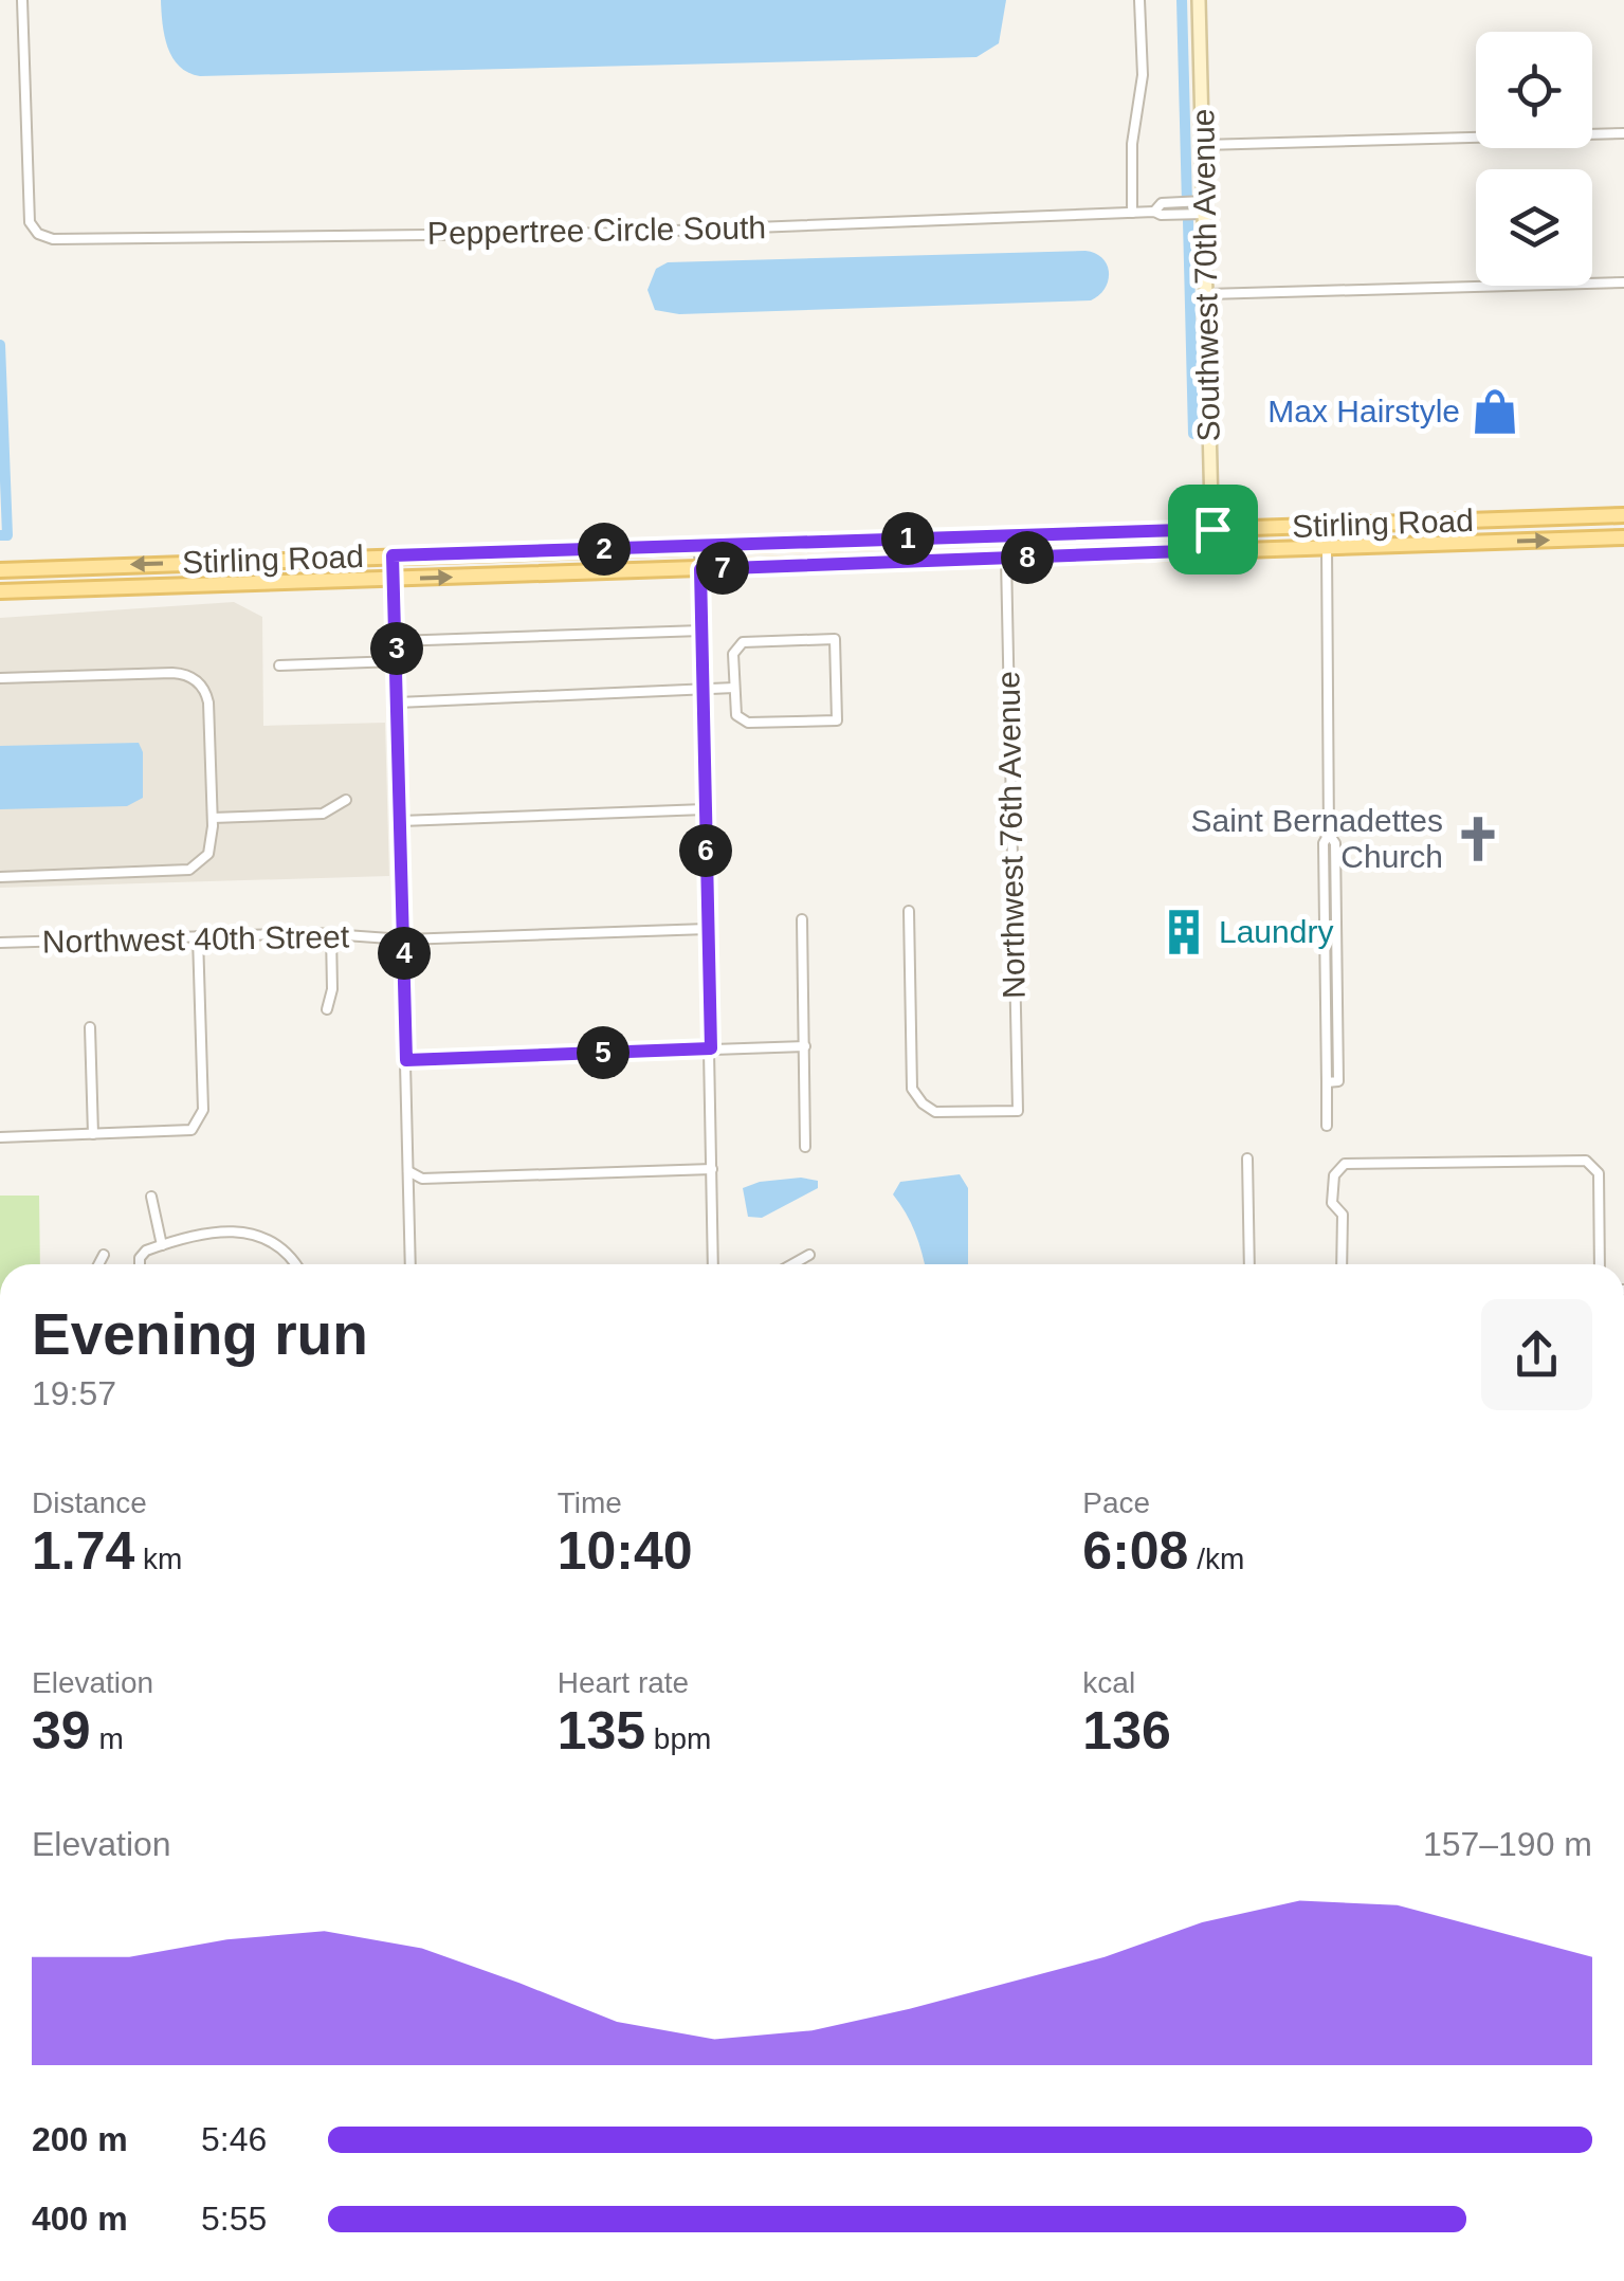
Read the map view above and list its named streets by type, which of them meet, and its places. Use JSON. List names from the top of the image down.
{
  "streets": {
    "main road": ["Stirling Road"],
    "street": [
      "Peppertree Circle South",
      "Southwest 70th Avenue",
      "Northwest 76th Avenue",
      "Northwest 40th Street"
    ]
  },
  "crossings": [
    ["Peppertree Circle South", "Southwest 70th Avenue"],
    ["Southwest 70th Avenue", "Stirling Road"],
    ["Stirling Road", "Northwest 76th Avenue"]
  ],
  "places": {
    "shop": ["Max Hairstyle"],
    "church": ["Saint Bernadettes Church"],
    "building": ["Laundry"]
  },
  "page": {
    "pins": [
      "1",
      "2",
      "8",
      "7",
      "3",
      "6",
      "4",
      "5"
    ],
    "heading": ["Evening run", "19:57"],
    "stats": [
      ["Distance", "1.74 km"],
      ["Time", "10:40"],
      ["Pace", "6:08 /km"],
      ["Elevation", "39 m"],
      ["Heart rate", "135 bpm"],
      ["kcal", "136"]
    ],
    "chart": ["Elevation", "157–190 m"],
    "list": [
      {
        "name": "200 m",
        "note": "5:46"
      },
      {
        "name": "400 m",
        "note": "5:55"
      }
    ]
  }
}
